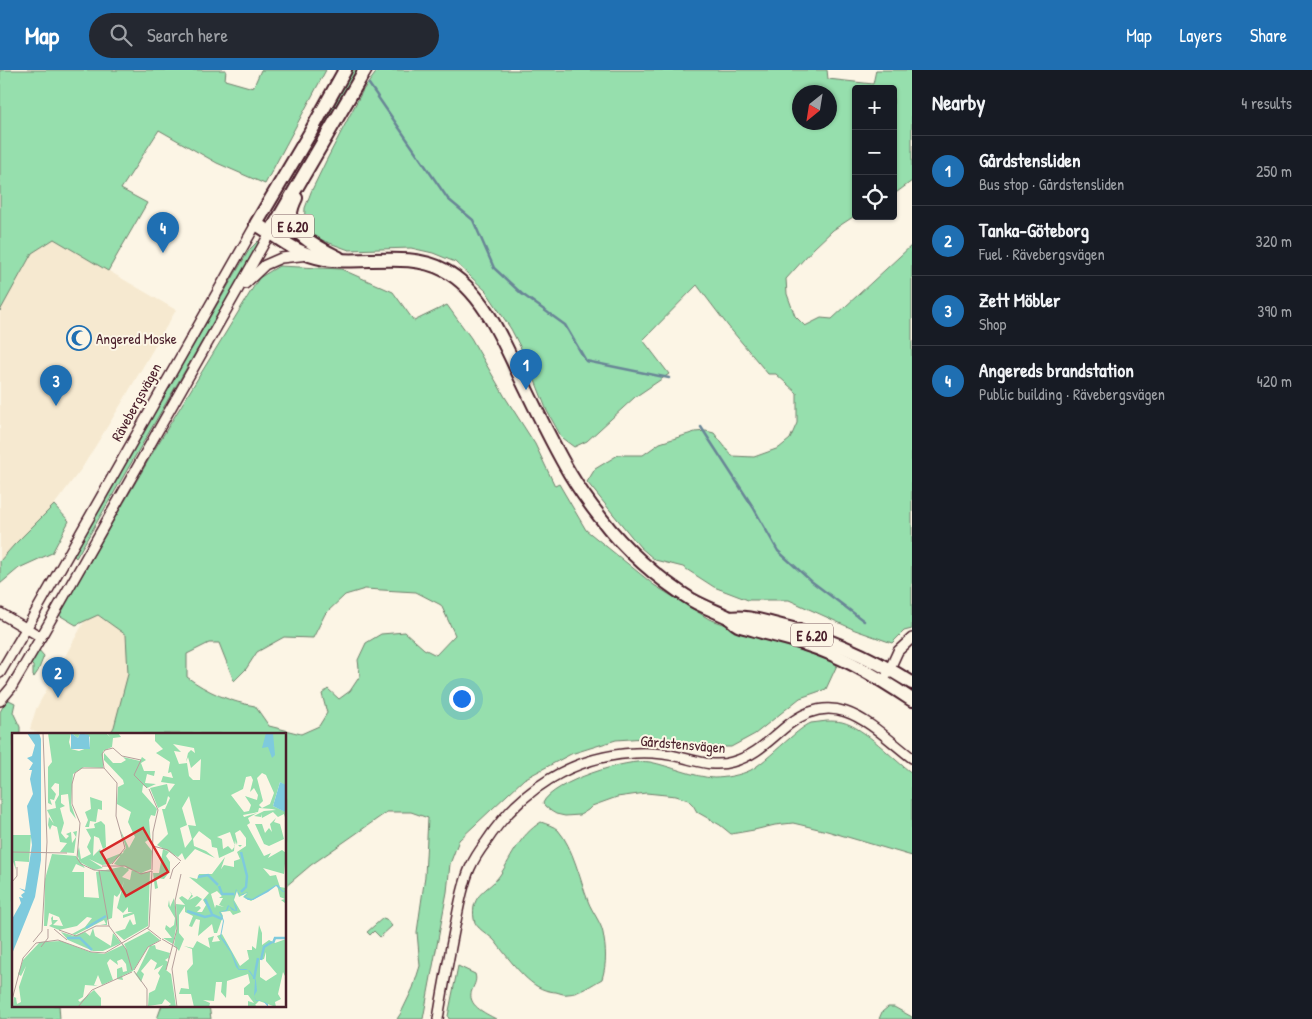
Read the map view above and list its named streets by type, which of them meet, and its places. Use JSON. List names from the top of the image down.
{
  "streets": {
    "highway": ["E 6.20", "Rävebergsvägen"],
    "street": ["Gårdstensvägen"]
  },
  "crossings": [
    ["E 6.20", "Rävebergsvägen"]
  ],
  "places": {
    "mosque": ["Angered Moske"]
  },
  "north": "bottom left",
  "page": {
    "header": "Map",
    "search": "Search here",
    "nav": ["Map", "Layers", "Share"],
    "heading": ["Nearby", "4 results"],
    "map_buttons": ["+", "−"],
    "list": [
      {
        "mark": "1",
        "name": "Gårdstensliden",
        "note": "Bus stop · Gårdstensliden",
        "value": "250 m"
      },
      {
        "mark": "2",
        "name": "Tanka-Göteborg",
        "note": "Fuel · Rävebergsvägen",
        "value": "320 m"
      },
      {
        "mark": "3",
        "name": "Zett Möbler",
        "note": "Shop",
        "value": "390 m"
      },
      {
        "mark": "4",
        "name": "Angereds brandstation",
        "note": "Public building · Rävebergsvägen",
        "value": "420 m"
      }
    ],
    "pins": [
      "4",
      "1",
      "3",
      "2"
    ]
  }
}
